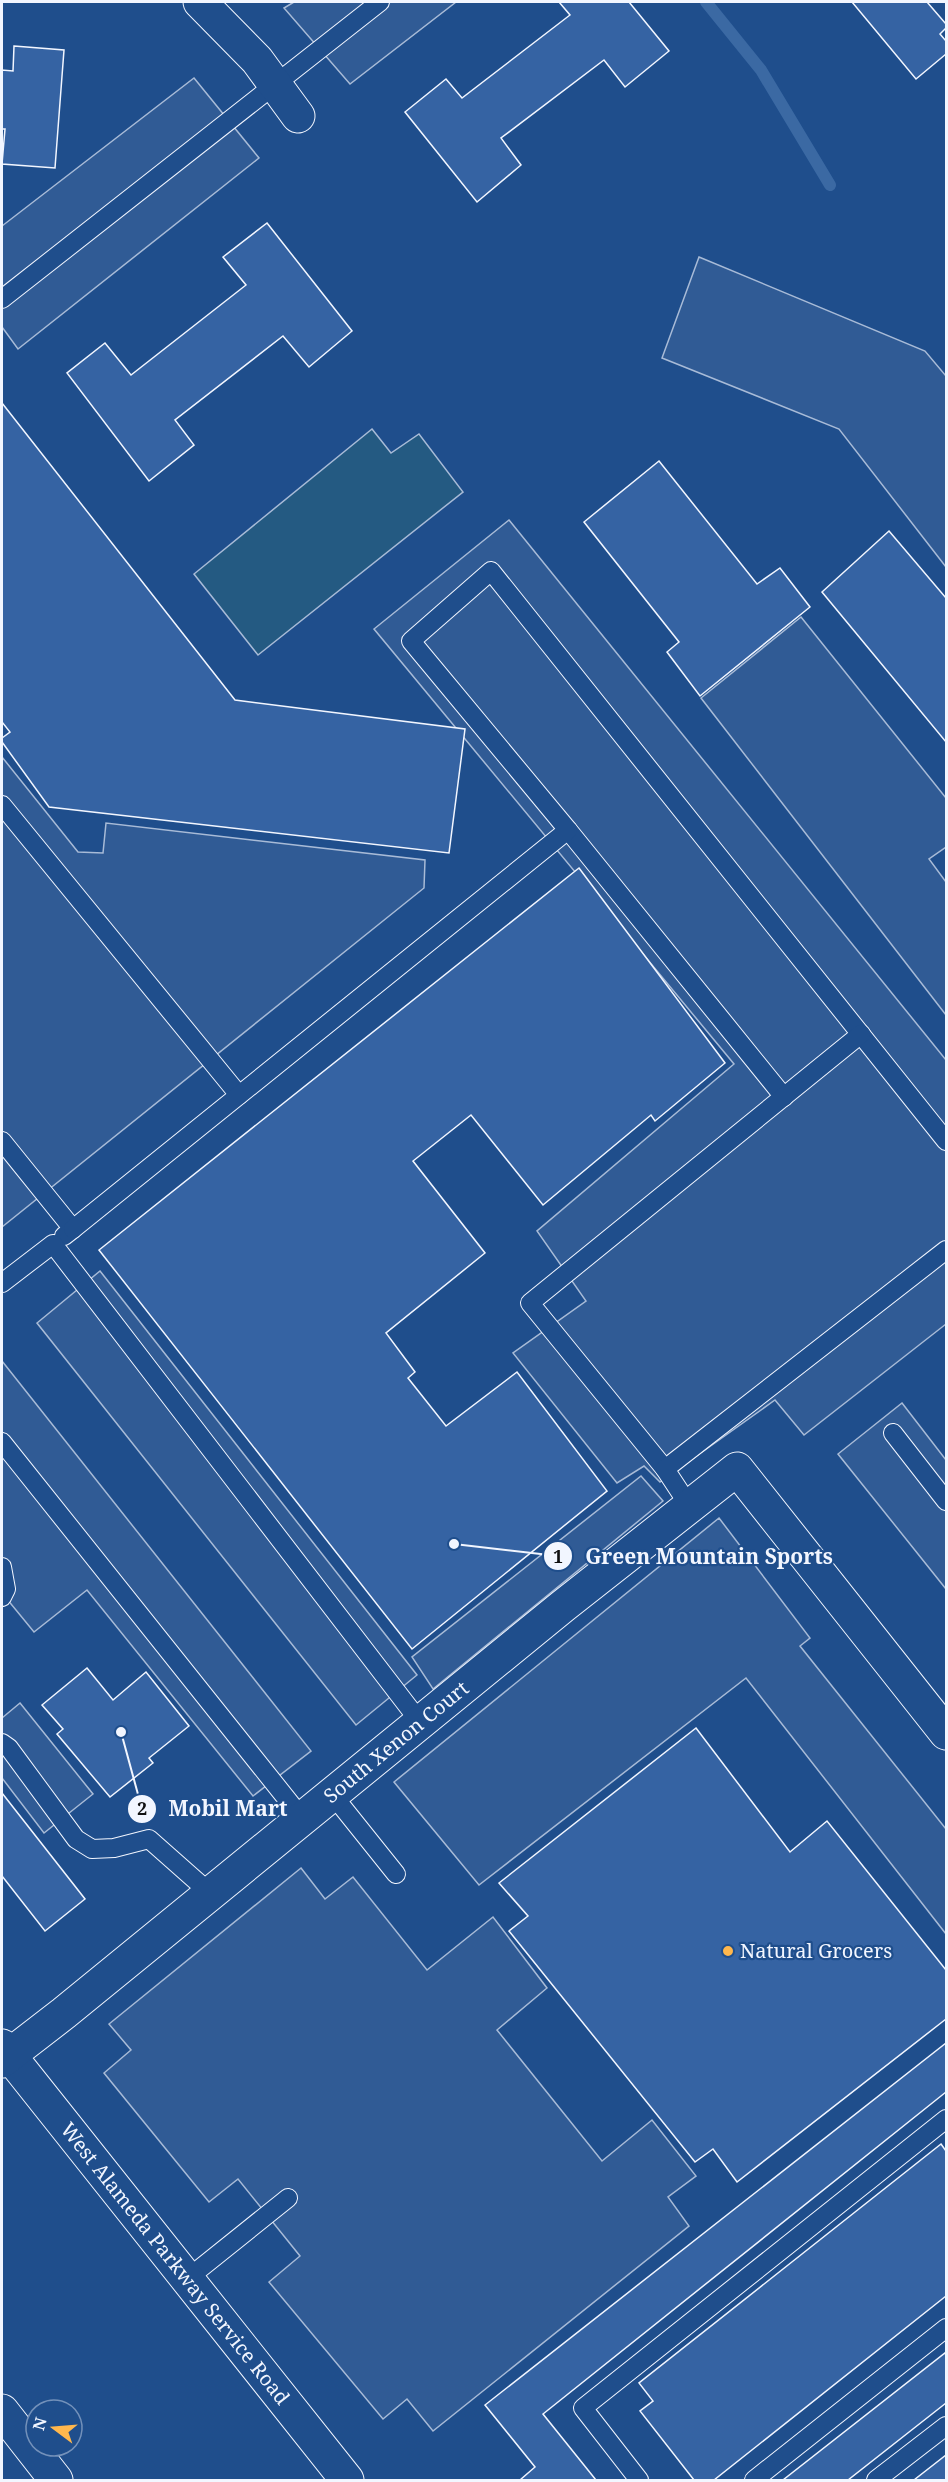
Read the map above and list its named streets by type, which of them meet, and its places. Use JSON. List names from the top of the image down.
{
  "streets": {
    "street": ["South Xenon Court", "West Alameda Parkway Service Road"]
  },
  "crossings": [
    ["South Xenon Court", "West Alameda Parkway Service Road"]
  ],
  "places": ["Green Mountain Sports", "Mobil Mart", "Natural Grocers"],
  "north": "left"
}
